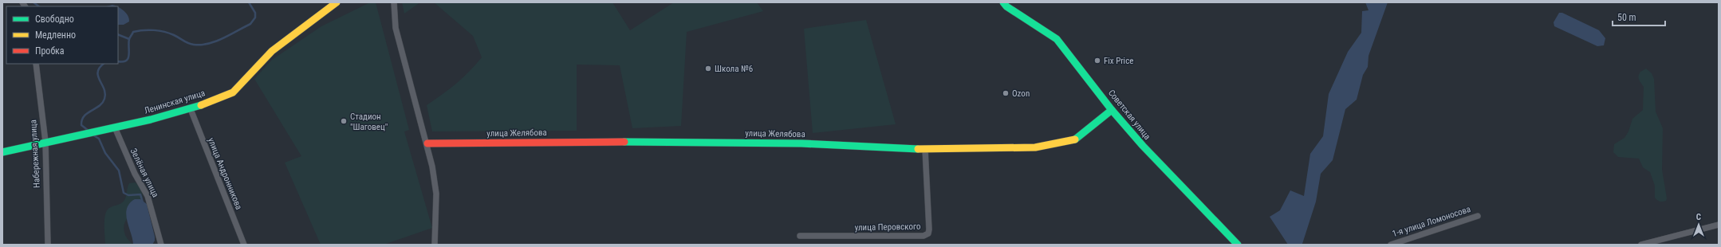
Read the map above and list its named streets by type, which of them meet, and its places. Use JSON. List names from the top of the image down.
{
  "streets": {
    "street": [
      "Ленинская улица",
      "Советская улица",
      "улица Желябова",
      "Набережная улица",
      "Зелёная улица",
      "улица Андронникова",
      "1-я улица Ломоносова",
      "улица Перовского"
    ]
  },
  "crossings": [
    ["Ленинская улица", "Набережная улица"],
    ["Ленинская улица", "Зелёная улица"],
    ["Ленинская улица", "улица Андронникова"],
    ["Советская улица", "улица Желябова"],
    ["улица Желябова", "улица Перовского"]
  ],
  "places": [
    "Fix Price",
    "Школа №6",
    "Ozon",
    "Стадион \"Шаговец\""
  ],
  "legend": ["Свободно", "Медленно", "Пробка"],
  "scale_bar": "50 m",
  "north": "top"
}
